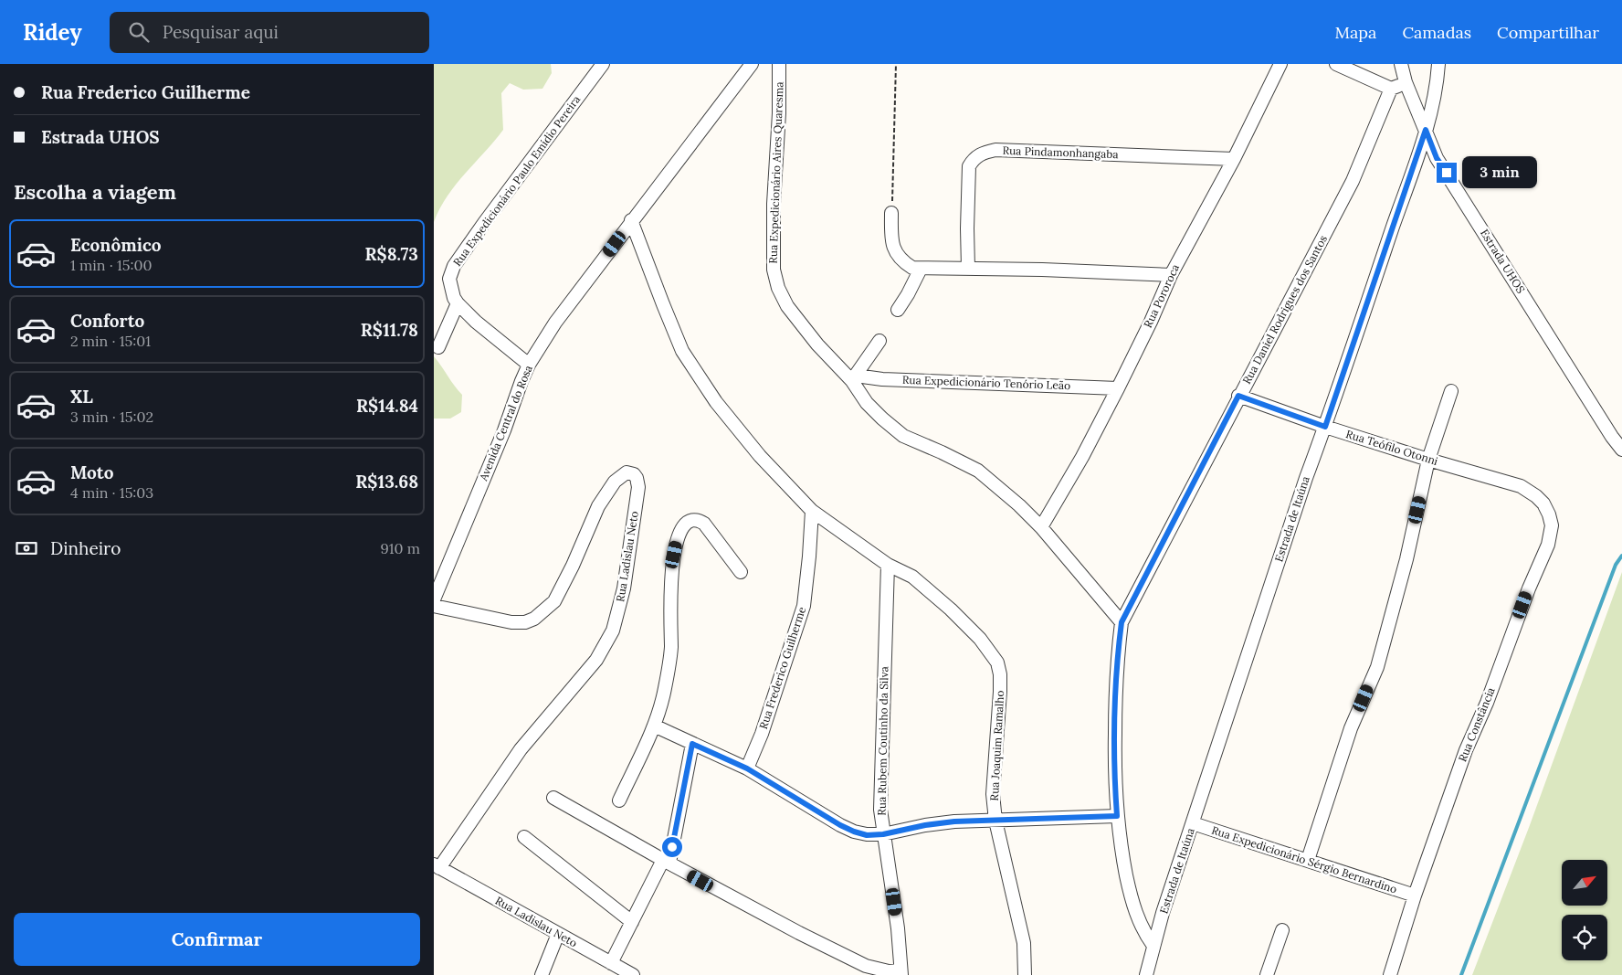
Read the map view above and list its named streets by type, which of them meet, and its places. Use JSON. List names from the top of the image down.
{
  "streets": {
    "street": [
      "Rua Pindamonhangaba",
      "Rua Expedicionário Aires Quaresma",
      "Rua Expedicionário Paulo Emídio Pereira",
      "Estrada UHOS",
      "Rua Pororoca",
      "Rua Daniel Rodrigues dos Santos",
      "Rua Expedicionário Tenório Leão",
      "Avenida Central do Rosa",
      "Rua Teófilo Otonni",
      "Estrada de Itaúna",
      "Rua Ladislau Neto",
      "Rua Frederico Guilherme",
      "Rua Constância",
      "Rua Rubem Coutinho da Silva",
      "Rua Joaquim Ramalho",
      "Rua Expedicionário Sérgio Bernardino"
    ]
  },
  "crossings": [
    ["Rua Pindamonhangaba", "Rua Pororoca"],
    ["Rua Expedicionário Aires Quaresma", "Rua Pororoca"],
    ["Rua Expedicionário Aires Quaresma", "Rua Daniel Rodrigues dos Santos"],
    ["Rua Expedicionário Aires Quaresma", "Rua Expedicionário Tenório Leão"],
    ["Rua Expedicionário Paulo Emídio Pereira", "Avenida Central do Rosa"],
    ["Estrada UHOS", "Estrada de Itaúna"],
    ["Rua Pororoca", "Rua Expedicionário Tenório Leão"],
    ["Rua Daniel Rodrigues dos Santos", "Rua Teófilo Otonni"],
    ["Rua Daniel Rodrigues dos Santos", "Estrada de Itaúna"],
    ["Avenida Central do Rosa", "Rua Joaquim Ramalho"],
    ["Rua Teófilo Otonni", "Estrada de Itaúna"],
    ["Rua Teófilo Otonni", "Rua Constância"],
    ["Estrada de Itaúna", "Rua Expedicionário Sérgio Bernardino"],
    ["Rua Frederico Guilherme", "Rua Joaquim Ramalho"],
    ["Rua Constância", "Rua Expedicionário Sérgio Bernardino"],
    ["Rua Rubem Coutinho da Silva", "Rua Joaquim Ramalho"]
  ],
  "north": "top right",
  "page": {
    "header": "Ridey",
    "search": "Pesquisar aqui",
    "nav": ["Mapa", "Camadas", "Compartilhar"],
    "banner": ["Rua Frederico Guilherme", "Estrada UHOS"],
    "bubble": "3 min",
    "heading": "Escolha a viagem",
    "list": [
      {
        "name": "Econômico",
        "note": "1 min · 15:00",
        "value": "R$8.73"
      },
      {
        "name": "Conforto",
        "note": "2 min · 15:01",
        "value": "R$11.78"
      },
      {
        "name": "XL",
        "note": "3 min · 15:02",
        "value": "R$14.84"
      },
      {
        "name": "Moto",
        "note": "4 min · 15:03",
        "value": "R$13.68"
      }
    ],
    "pay": ["Dinheiro", "910 m"],
    "buttons": "Confirmar"
  }
}
